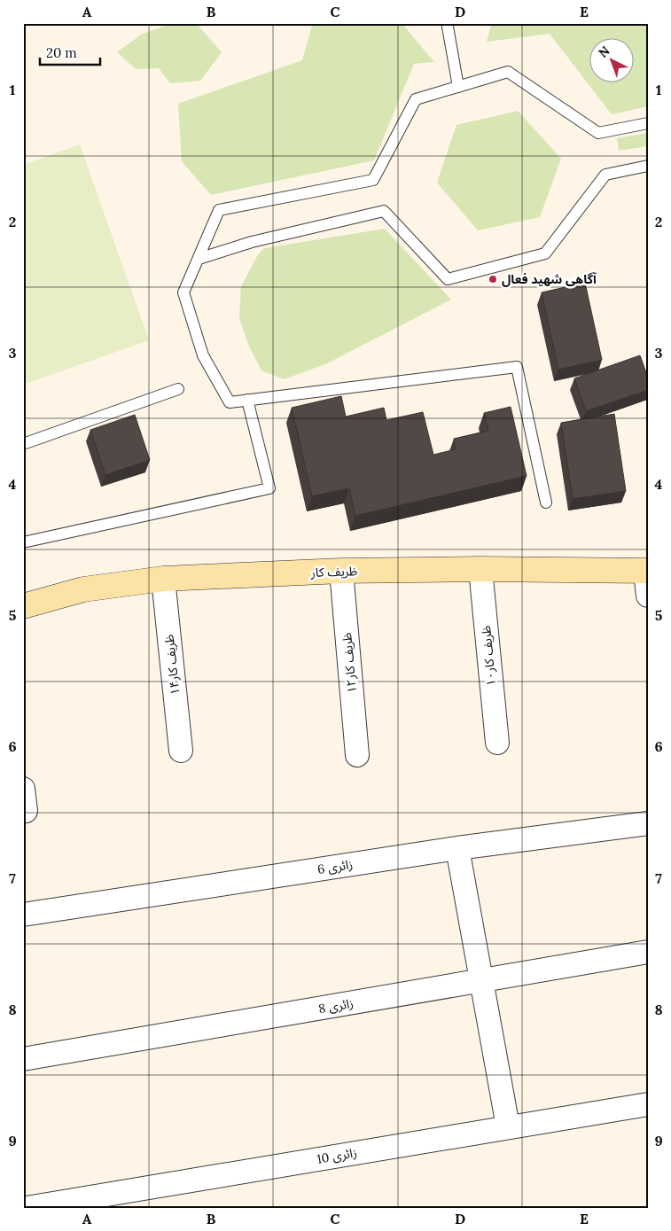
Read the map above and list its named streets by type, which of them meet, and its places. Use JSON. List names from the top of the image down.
{
  "streets": {
    "street": [
      "ظریف کار",
      "ظریف کار۱۰",
      "ظریف کار۱۲",
      "ظریف کار۱۴",
      "6 زائری",
      "8 زائری",
      "10 زائری"
    ]
  },
  "crossings": [
    ["ظریف کار", "ظریف کار۱۰"],
    ["ظریف کار", "ظریف کار۱۲"],
    ["ظریف کار", "ظریف کار۱۴"]
  ],
  "places": ["آگاهی شهید فعال"],
  "scale_bar": "20 m",
  "north": "top left",
  "grid": {
    "columns": [
      "A",
      "B",
      "C",
      "D",
      "E"
    ],
    "rows": [
      "1",
      "2",
      "3",
      "4",
      "5",
      "6",
      "7",
      "8",
      "9"
    ]
  }
}
